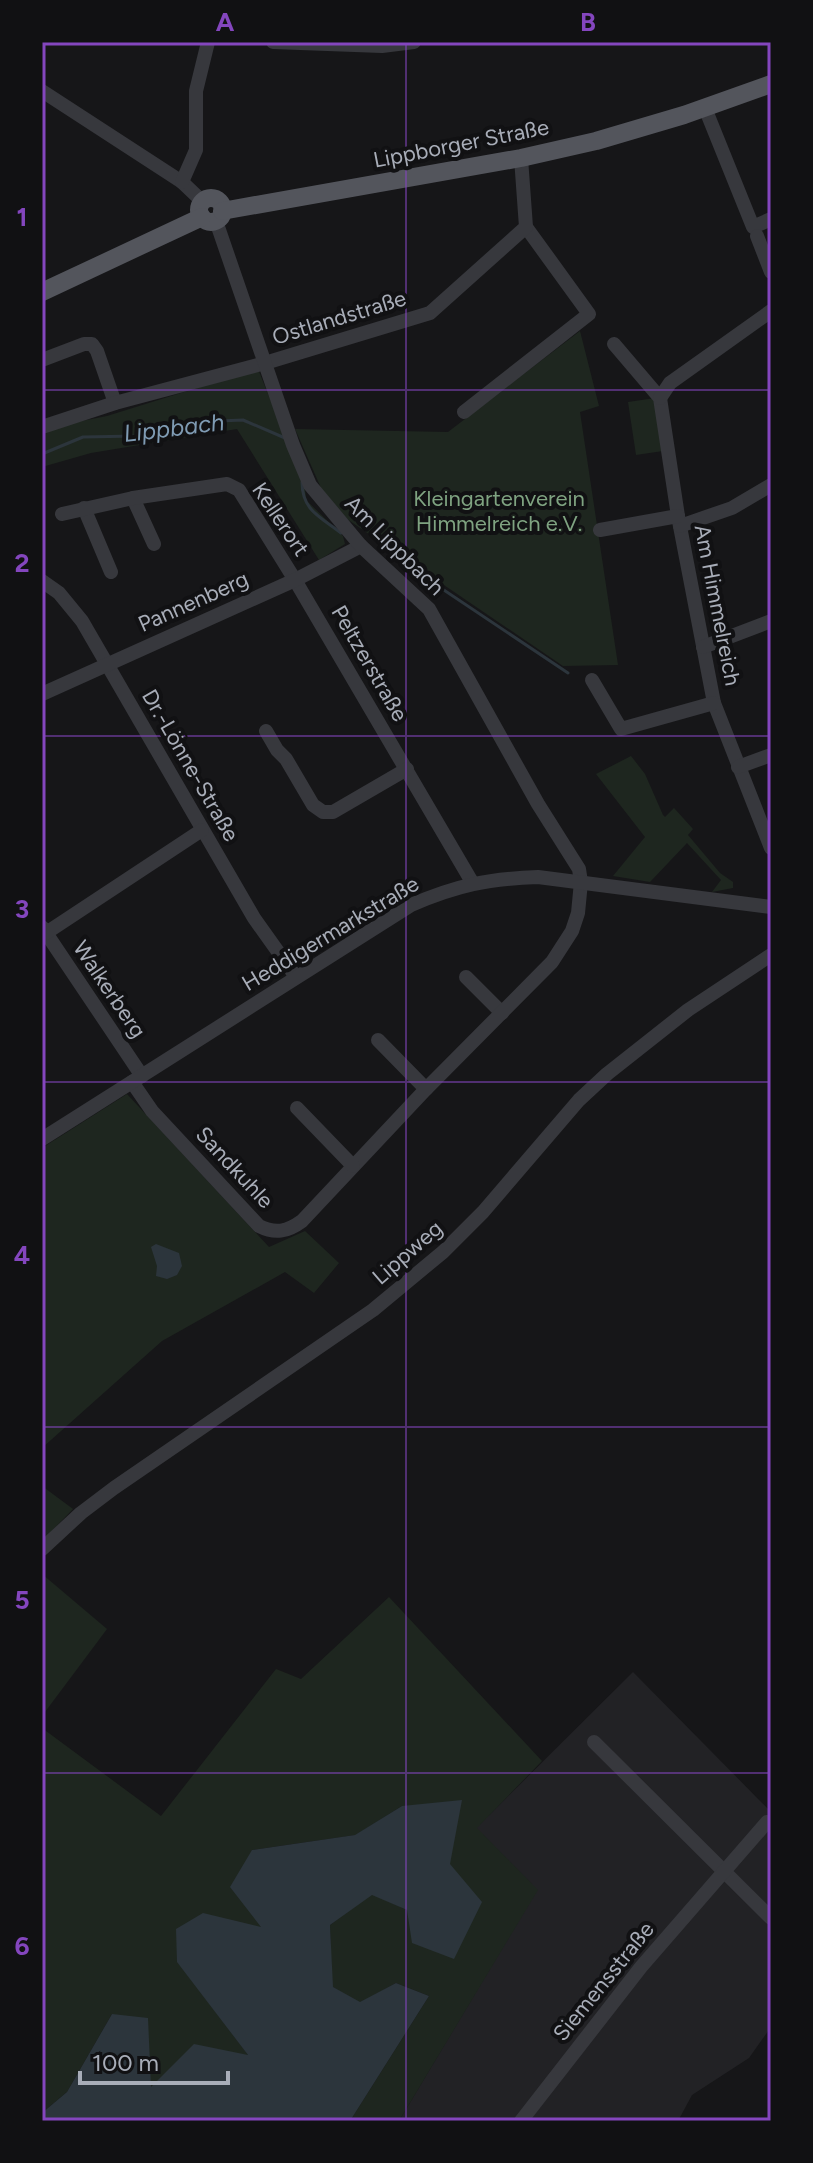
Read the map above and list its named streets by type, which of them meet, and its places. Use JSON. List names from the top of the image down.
{
  "streets": {
    "main road": ["Lippborger Straße"],
    "street": [
      "Ostlandstraße",
      "Kellerort",
      "Am Lippbach",
      "Pannenberg",
      "Am Himmelreich",
      "Peltzerstraße",
      "Dr.-Lönne-Straße",
      "Heddigermarkstraße",
      "Walkerberg",
      "Sandkuhle",
      "Lippweg",
      "Siemensstraße"
    ]
  },
  "crossings": [
    ["Lippborger Straße", "Am Lippbach"],
    ["Ostlandstraße", "Am Lippbach"],
    ["Kellerort", "Pannenberg"],
    ["Kellerort", "Peltzerstraße"],
    ["Am Lippbach", "Pannenberg"],
    ["Am Lippbach", "Heddigermarkstraße"],
    ["Am Lippbach", "Sandkuhle"],
    ["Pannenberg", "Peltzerstraße"],
    ["Pannenberg", "Dr.-Lönne-Straße"],
    ["Peltzerstraße", "Heddigermarkstraße"],
    ["Dr.-Lönne-Straße", "Heddigermarkstraße"],
    ["Heddigermarkstraße", "Walkerberg"],
    ["Heddigermarkstraße", "Sandkuhle"],
    ["Walkerberg", "Sandkuhle"]
  ],
  "water": ["Lippbach"],
  "parks": ["Kleingartenverein Himmelreich e.V."],
  "scale_bar": "100 m",
  "grid": {
    "columns": ["A", "B"],
    "rows": [
      "1",
      "2",
      "3",
      "4",
      "5",
      "6"
    ]
  }
}
